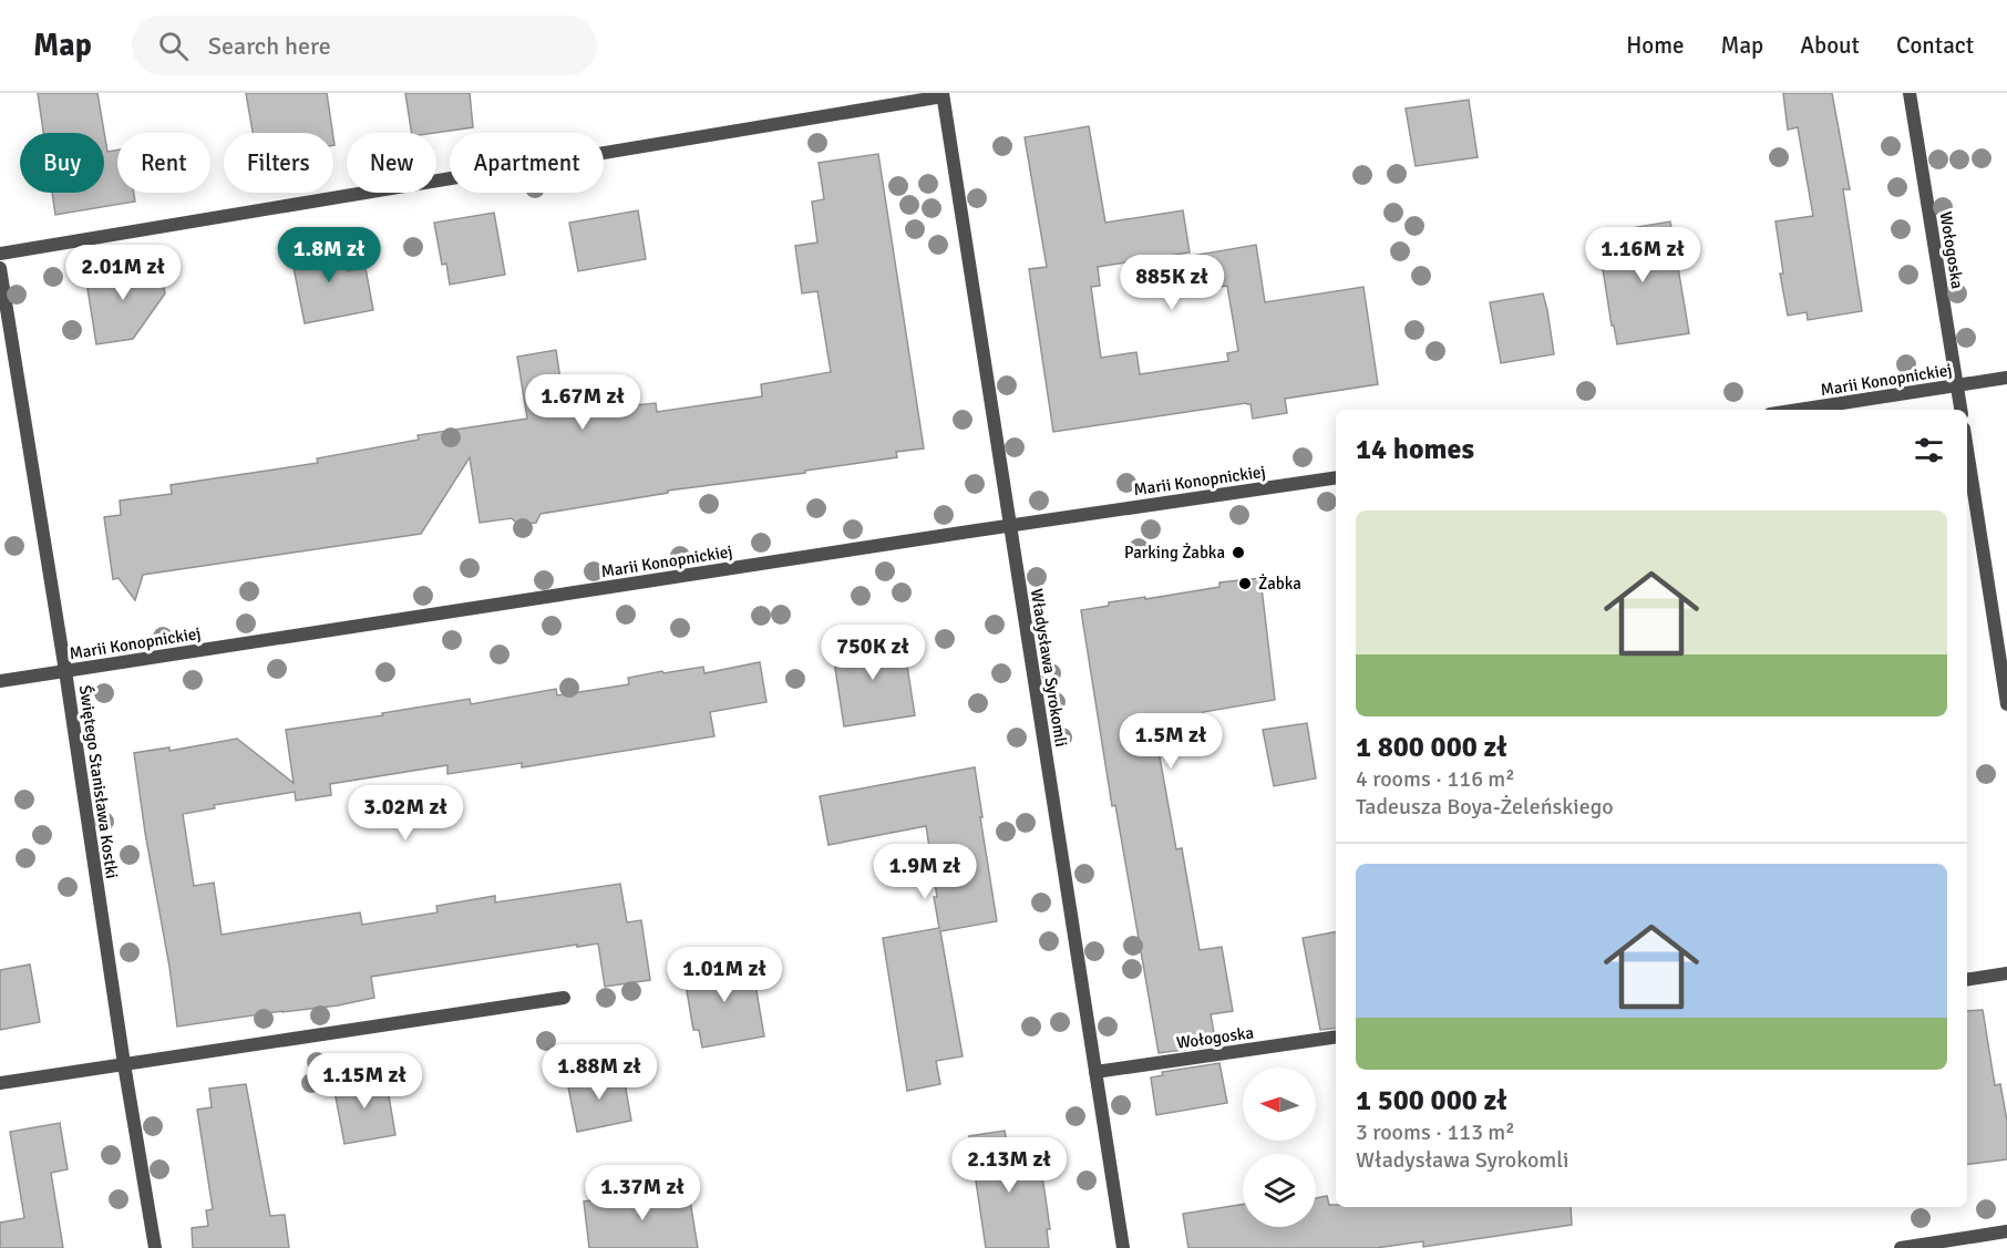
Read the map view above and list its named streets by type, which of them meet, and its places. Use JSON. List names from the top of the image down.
{
  "streets": {
    "street": [
      "Wołogoska",
      "Marii Konopnickiej",
      "Władysława Syrokomli",
      "Świętego Stanisława Kostki"
    ]
  },
  "crossings": [
    ["Wołogoska", "Marii Konopnickiej"],
    ["Wołogoska", "Władysława Syrokomli"],
    ["Marii Konopnickiej", "Władysława Syrokomli"],
    ["Marii Konopnickiej", "Świętego Stanisława Kostki"]
  ],
  "places": ["Parking Żabka", "Żabka"],
  "north": "left",
  "page": {
    "header": "Map",
    "search": "Search here",
    "nav": [
      "Home",
      "Map",
      "About",
      "Contact"
    ],
    "chip": [
      "Buy",
      "Rent",
      "Filters",
      "New",
      "Apartment"
    ],
    "price": [
      "1.8M zł",
      "1.16M zł",
      "2.01M zł",
      "885K zł",
      "1.67M zł",
      "750K zł",
      "1.5M zł",
      "3.02M zł",
      "1.9M zł",
      "1.01M zł",
      "1.88M zł",
      "1.15M zł",
      "2.13M zł",
      "1.37M zł"
    ],
    "heading": "14 homes",
    "list": [
      {
        "name": "1 800 000 zł",
        "note": "4 rooms · 116 m² · Tadeusza Boya-Żeleńskiego"
      },
      {
        "name": "1 500 000 zł",
        "note": "3 rooms · 113 m² · Władysława Syrokomli"
      }
    ]
  }
}
